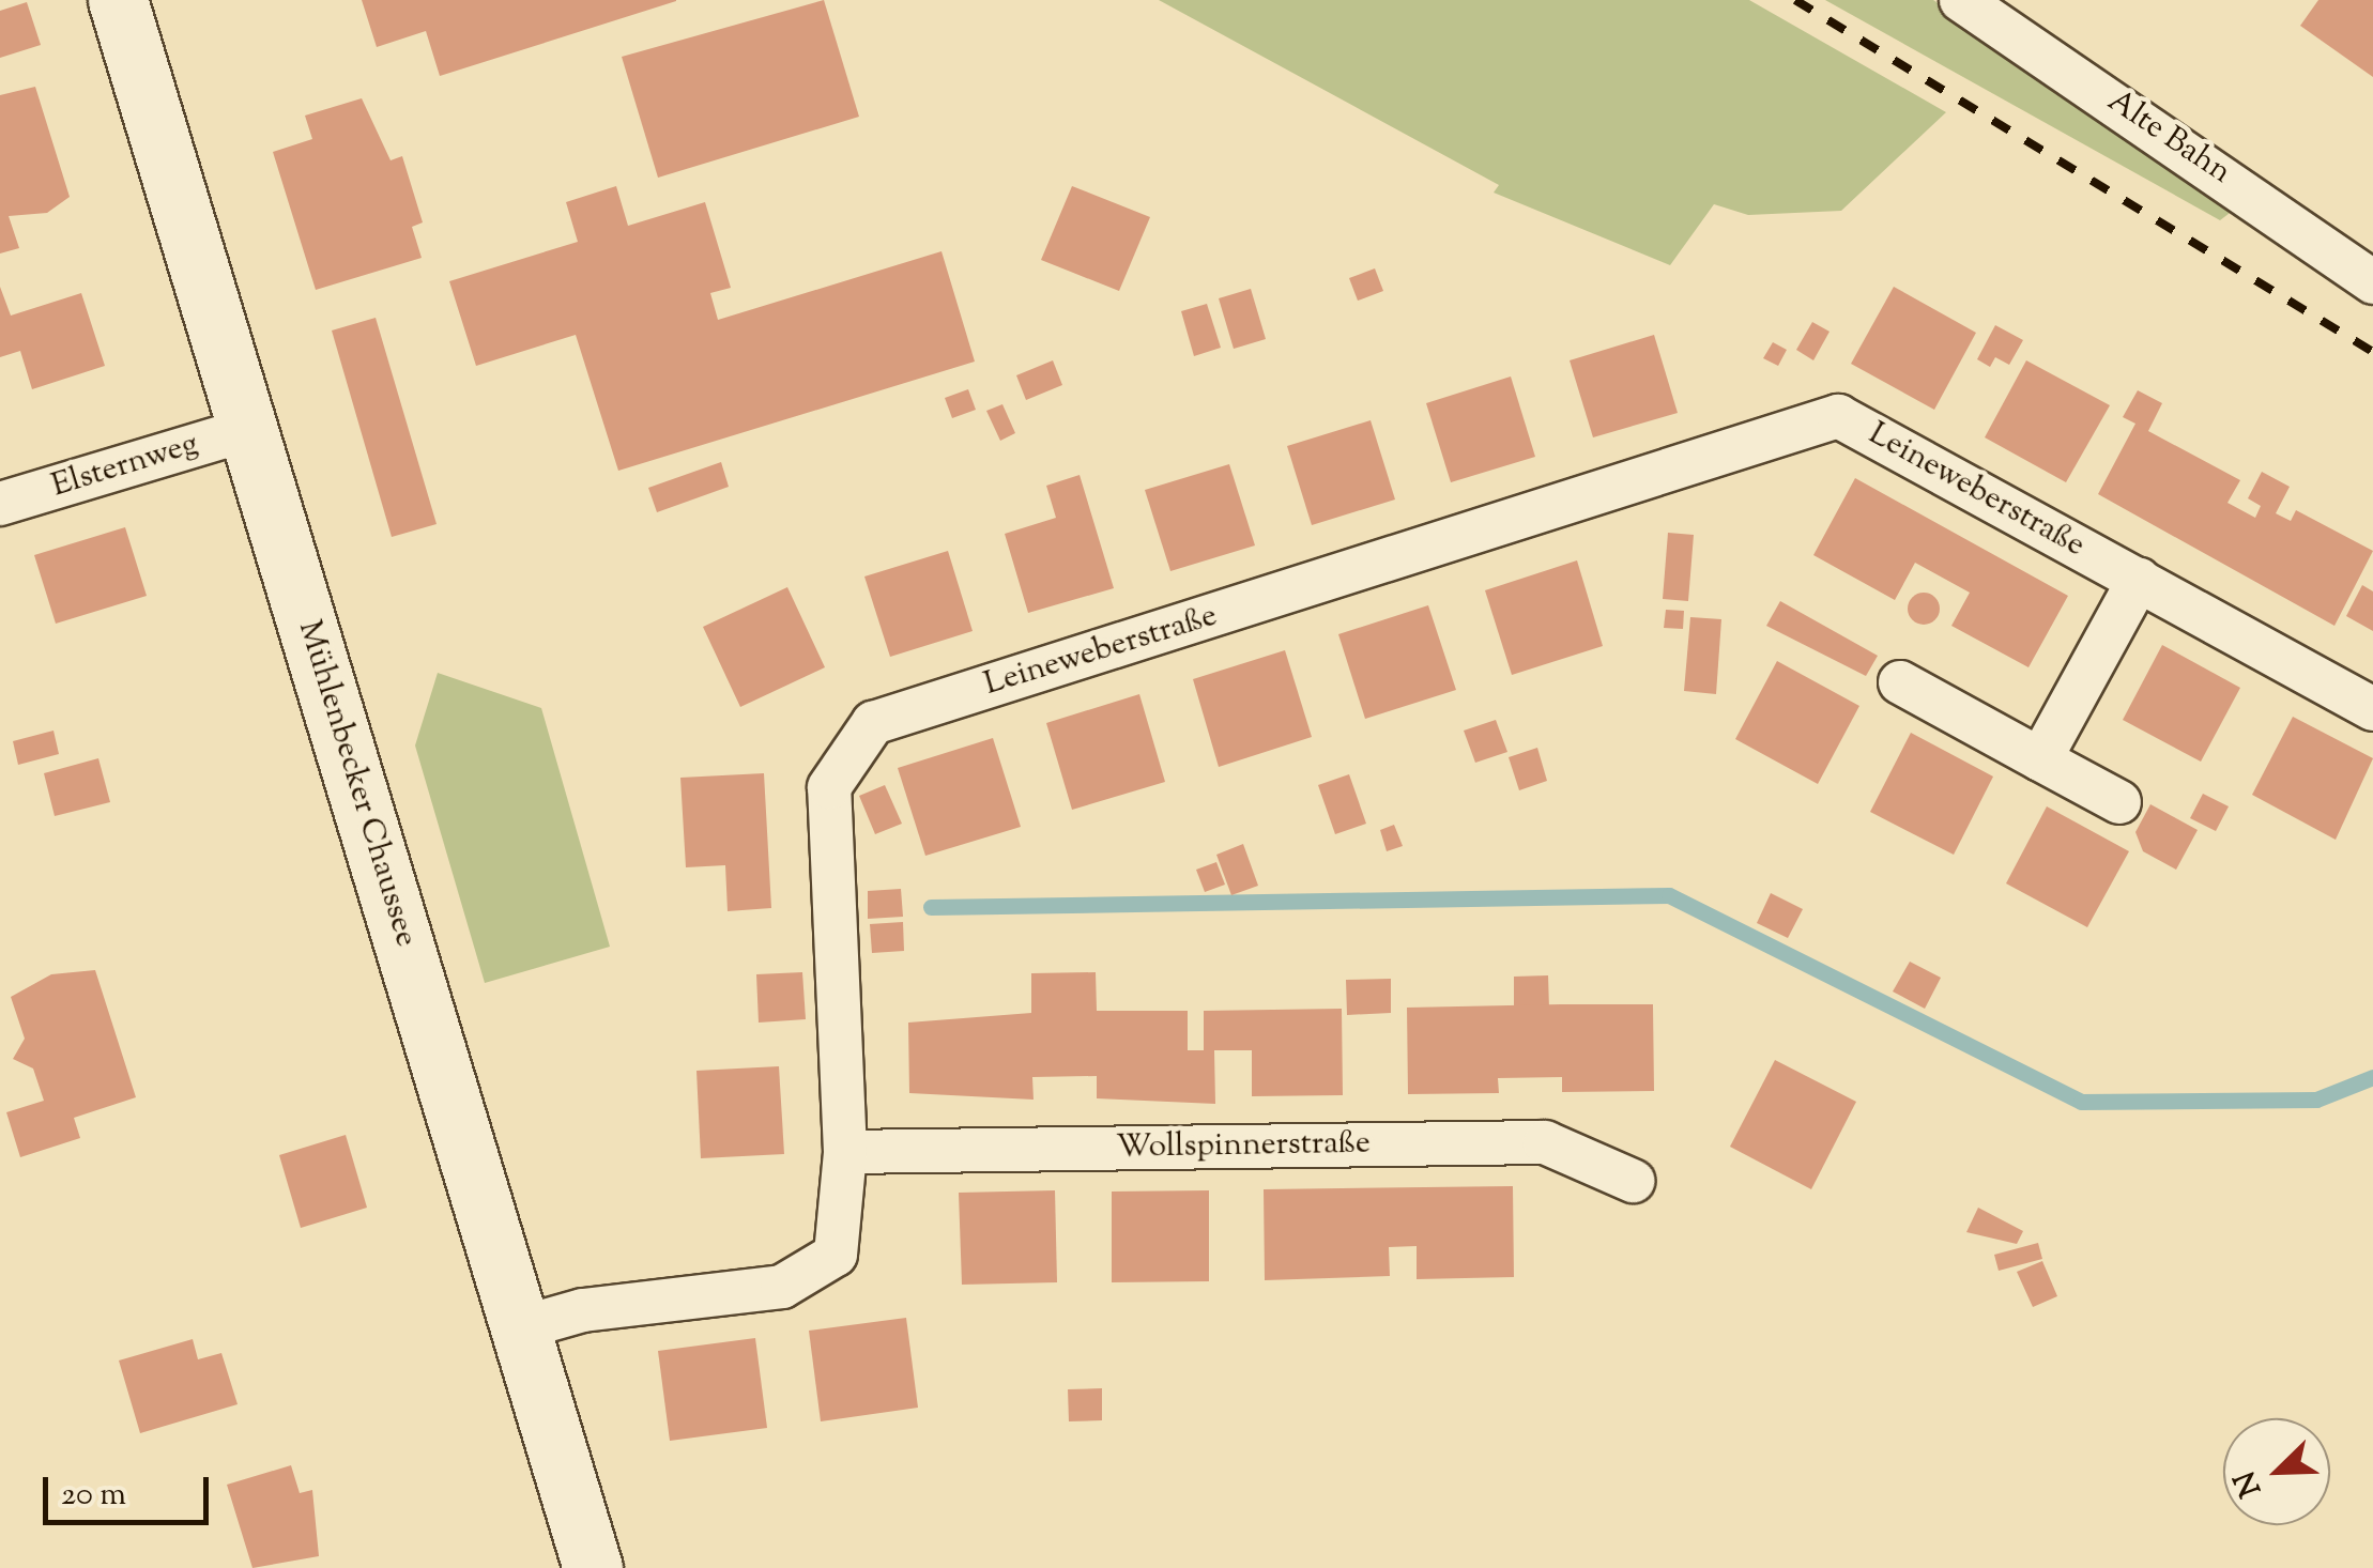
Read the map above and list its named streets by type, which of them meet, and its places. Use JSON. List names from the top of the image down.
{
  "streets": {
    "main road": ["Mühlenbecker Chaussee"],
    "street": [
      "Alte Bahn",
      "Elsternweg",
      "Leineweberstraße",
      "Wollspinnerstraße"
    ]
  },
  "crossings": [
    ["Elsternweg", "Mühlenbecker Chaussee"],
    ["Leineweberstraße", "Mühlenbecker Chaussee"],
    ["Leineweberstraße", "Wollspinnerstraße"]
  ],
  "scale_bar": "20 m",
  "north": "bottom left"
}
